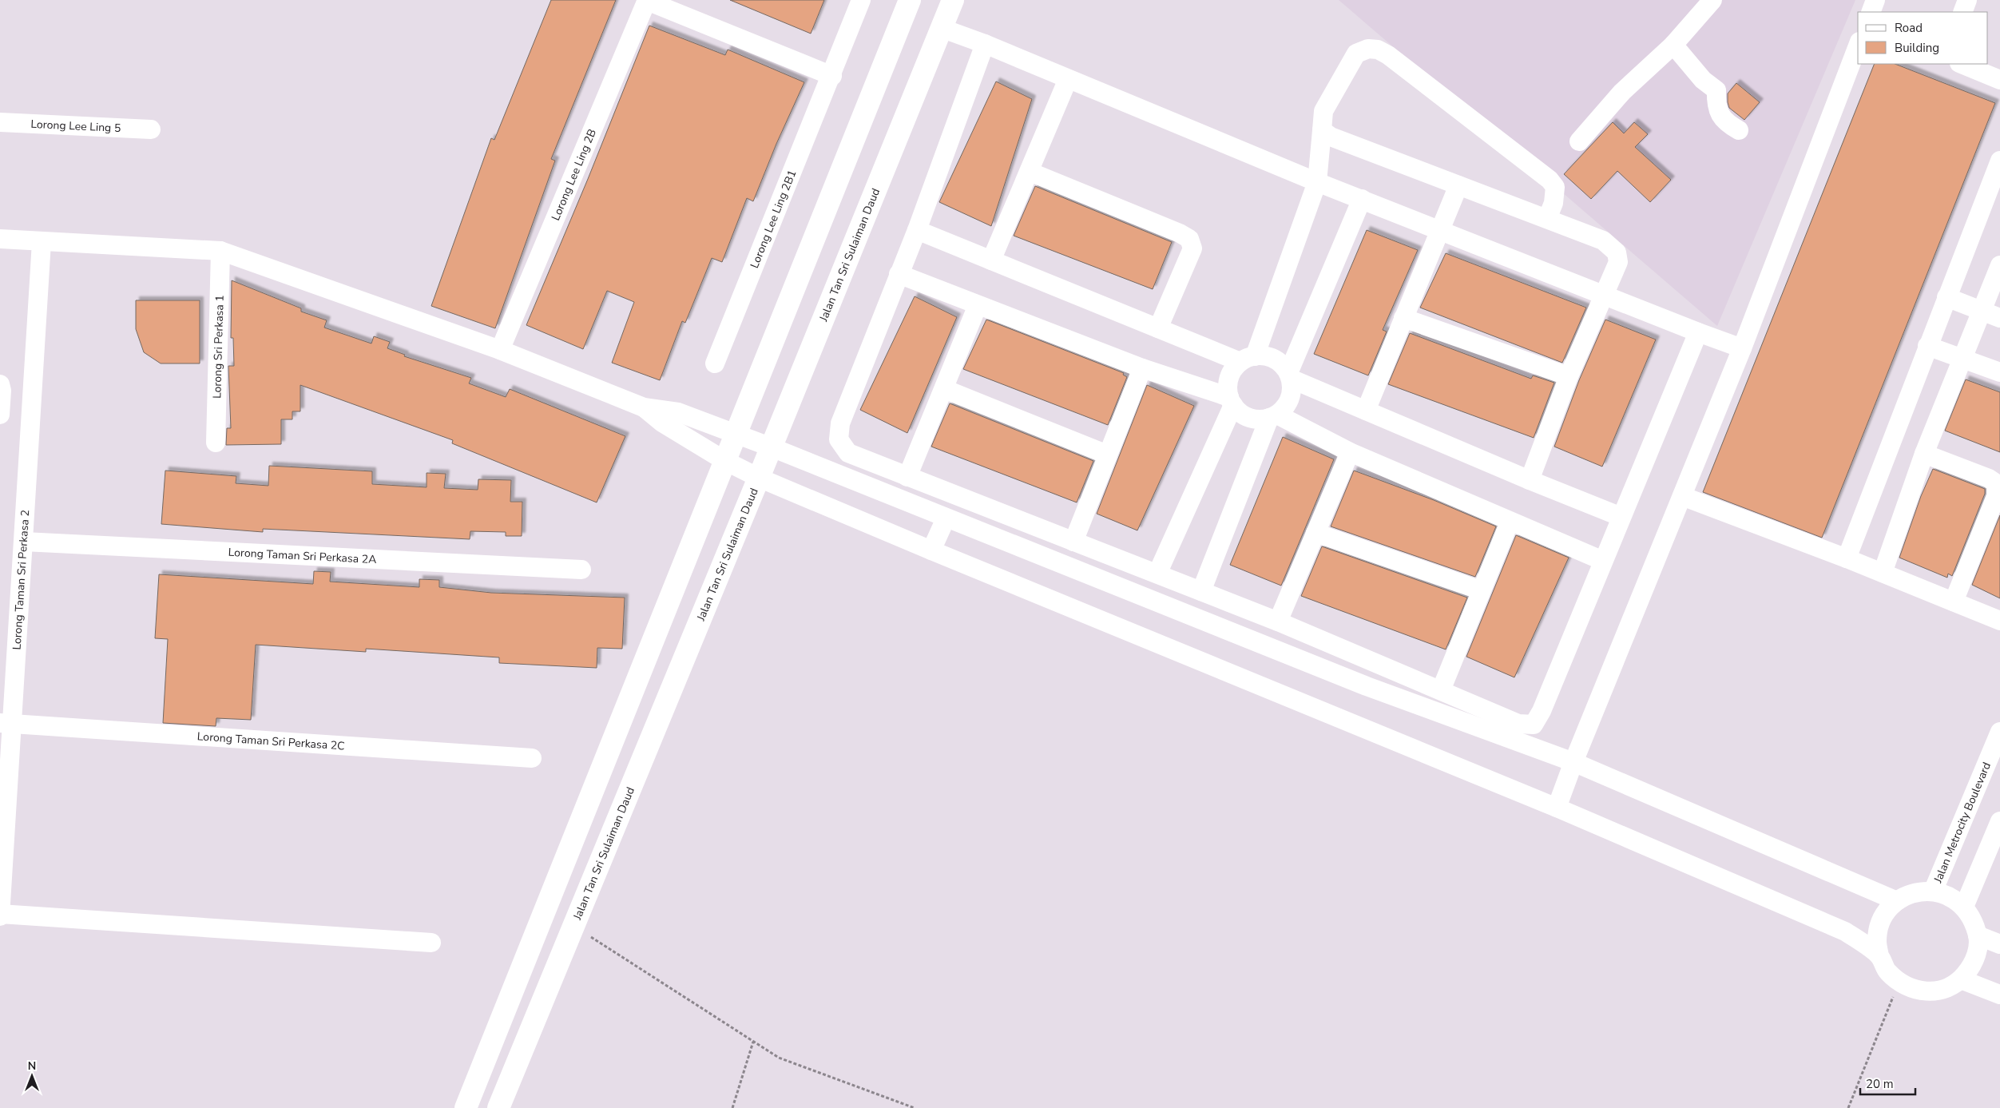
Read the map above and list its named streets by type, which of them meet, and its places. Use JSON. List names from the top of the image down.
{
  "streets": {
    "main road": ["Jalan Tan Sri Sulaiman Daud"],
    "street": [
      "Lorong Lee Ling 5",
      "Lorong Lee Ling 2B",
      "Lorong Lee Ling 2B1",
      "Lorong Sri Perkasa 1",
      "Lorong Taman Sri Perkasa 2A",
      "Lorong Taman Sri Perkasa 2",
      "Lorong Taman Sri Perkasa 2C",
      "Jalan Metrocity Boulevard"
    ]
  },
  "crossings": [
    ["Lorong Taman Sri Perkasa 2A", "Lorong Taman Sri Perkasa 2"],
    ["Lorong Taman Sri Perkasa 2", "Lorong Taman Sri Perkasa 2C"]
  ],
  "legend": ["Road", "Building"],
  "scale_bar": "20 m",
  "north": "top"
}
